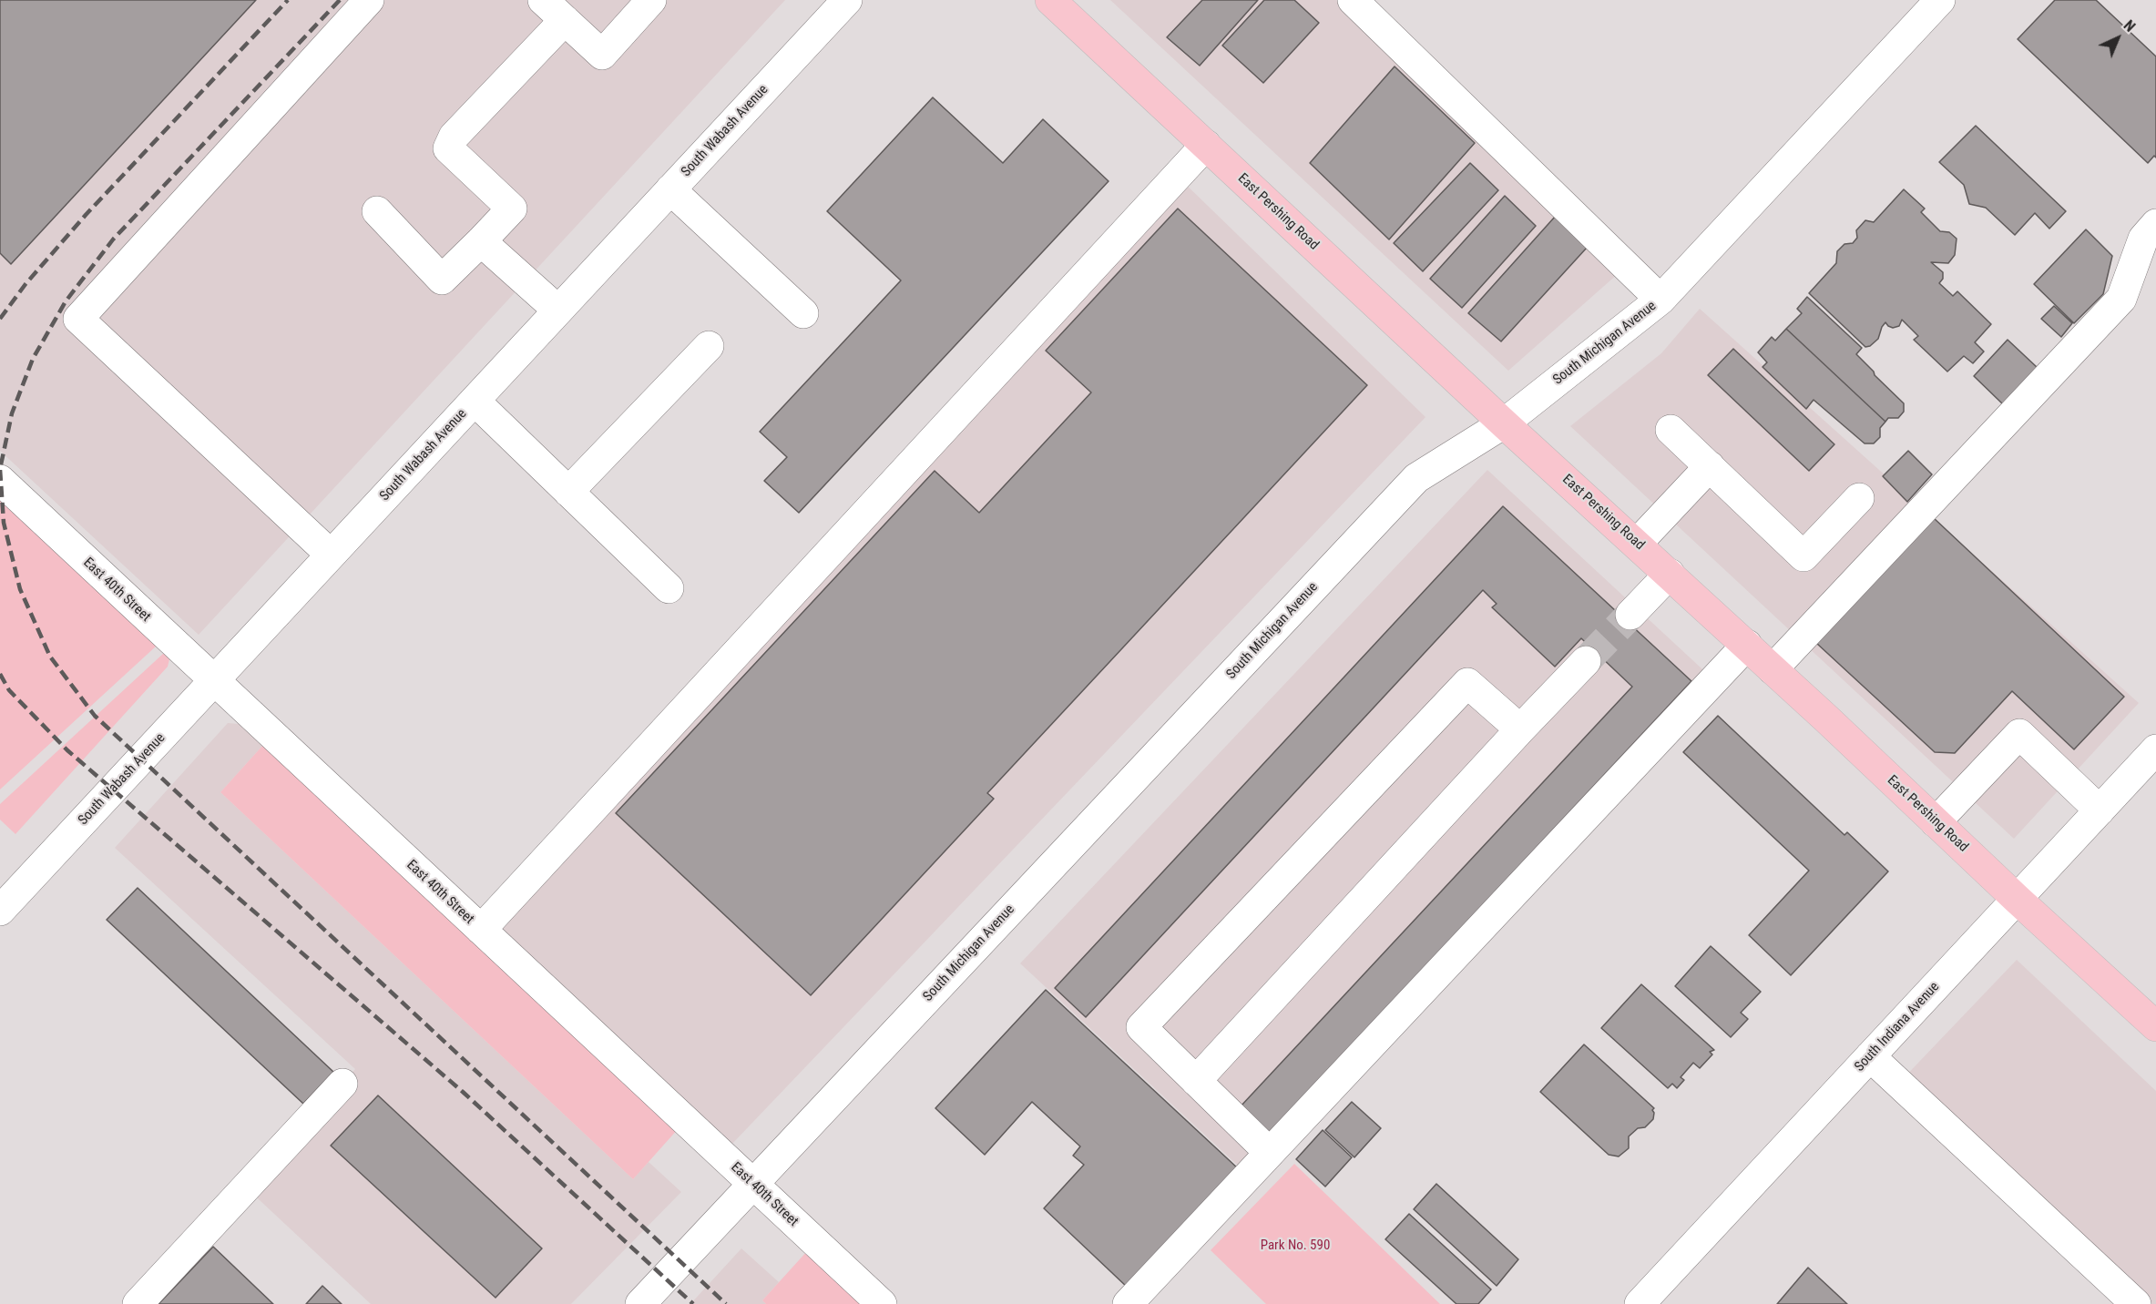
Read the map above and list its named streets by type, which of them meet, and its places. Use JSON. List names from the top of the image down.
{
  "streets": {
    "main road": ["East Pershing Road"],
    "street": [
      "South Wabash Avenue",
      "South Michigan Avenue",
      "East 40th Street",
      "South Indiana Avenue"
    ]
  },
  "crossings": [
    ["South Wabash Avenue", "East 40th Street"],
    ["East Pershing Road", "South Michigan Avenue"],
    ["East Pershing Road", "South Indiana Avenue"],
    ["South Michigan Avenue", "East 40th Street"]
  ],
  "parks": ["Park No. 590"],
  "north": "top right"
}
